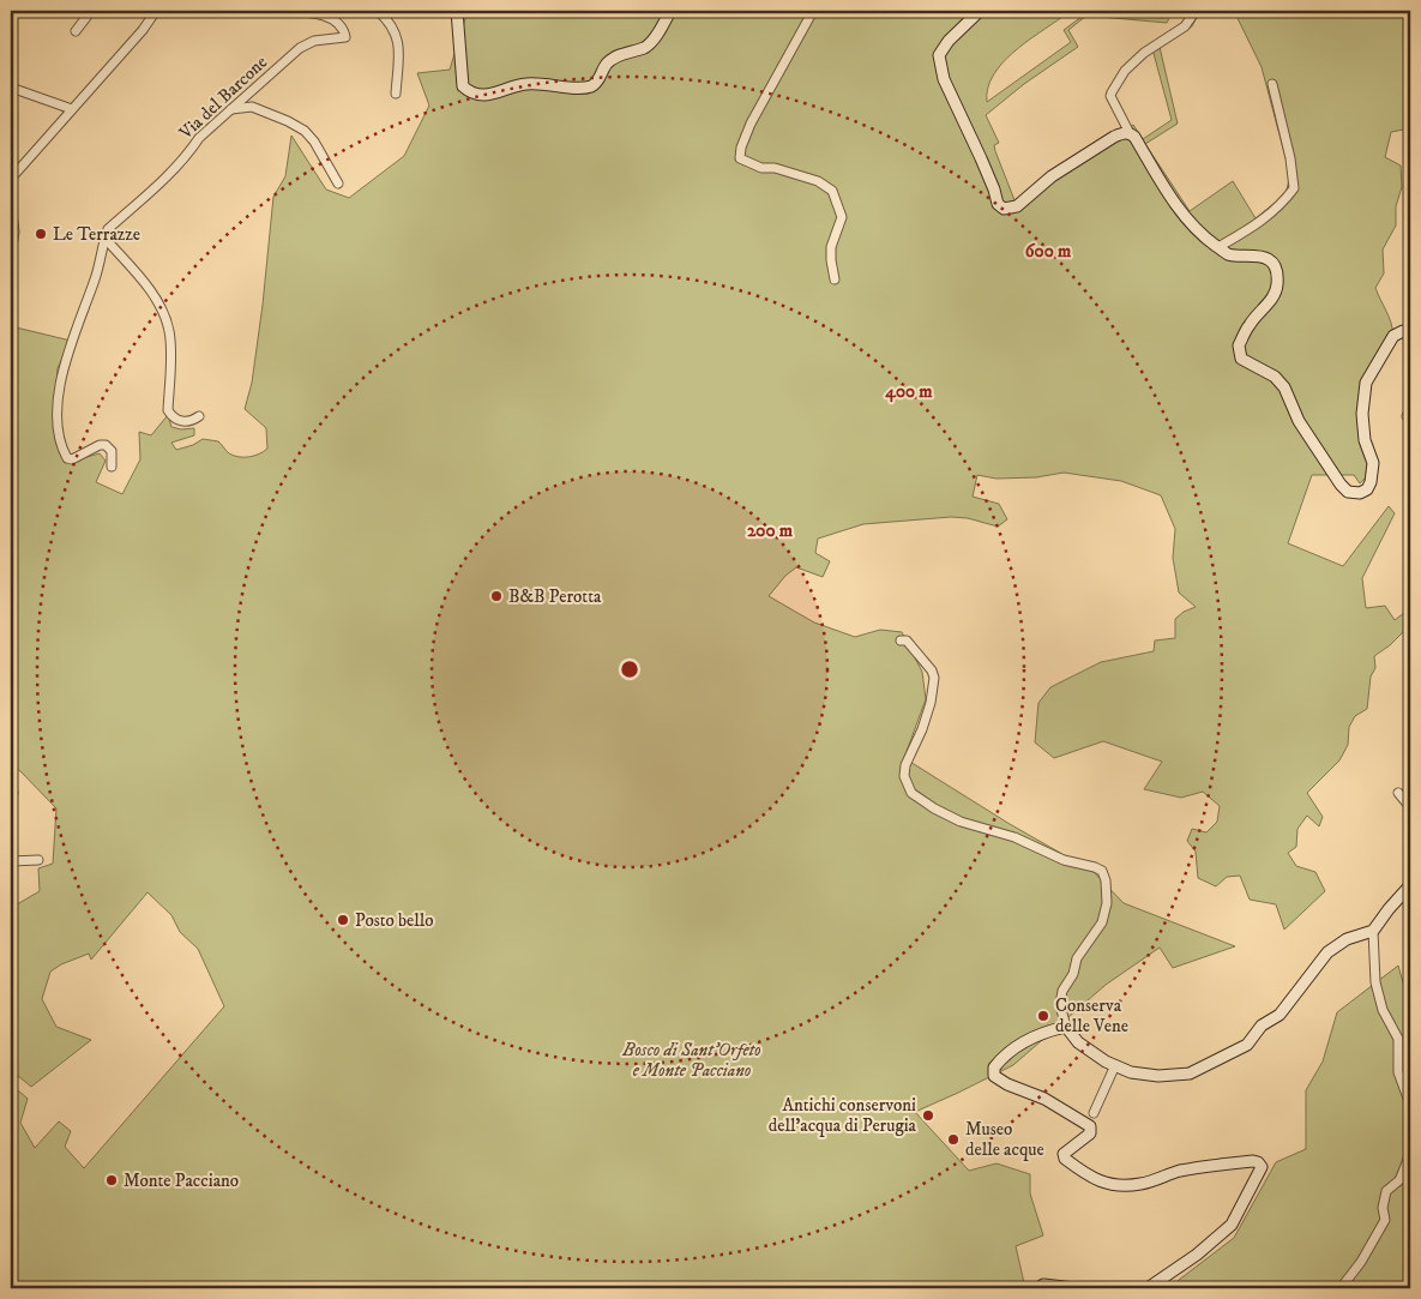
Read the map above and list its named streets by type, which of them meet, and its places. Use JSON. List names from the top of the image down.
{
  "streets": {
    "street": ["Via del Barcone"]
  },
  "parks": ["Bosco di Sant'Orfeto e Monte Pacciano"],
  "places": [
    "Le Terrazze",
    "B&B Perotta",
    "Posto bello",
    "Conserva delle Vene",
    "Antichi conservoni dell'acqua di Perugia",
    "Museo delle acque",
    "Monte Pacciano"
  ],
  "rings": ["600 m", "400 m", "200 m"]
}
